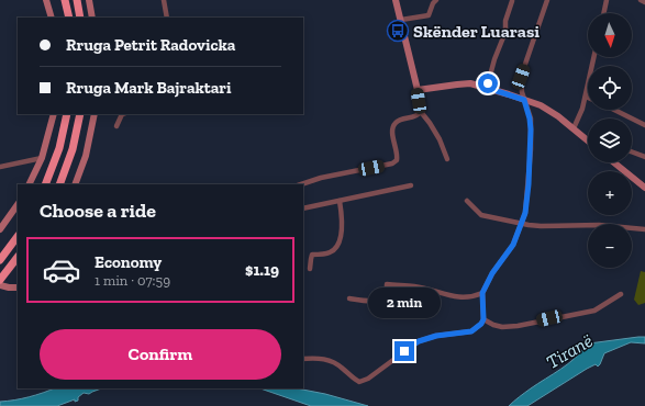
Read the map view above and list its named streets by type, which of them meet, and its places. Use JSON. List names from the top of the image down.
{
  "water": ["Tiranë"],
  "places": {
    "bus stop": ["Skënder Luarasi"]
  },
  "north": "bottom",
  "page": {
    "map_buttons": ["+", "−"],
    "banner": ["Rruga Petrit Radovicka", "Rruga Mark Bajraktari"],
    "heading": "Choose a ride",
    "list": [
      {
        "name": "Economy",
        "note": "1 min · 07:59",
        "value": "$1.19"
      }
    ],
    "bubble": "2 min",
    "buttons": "Confirm"
  }
}
